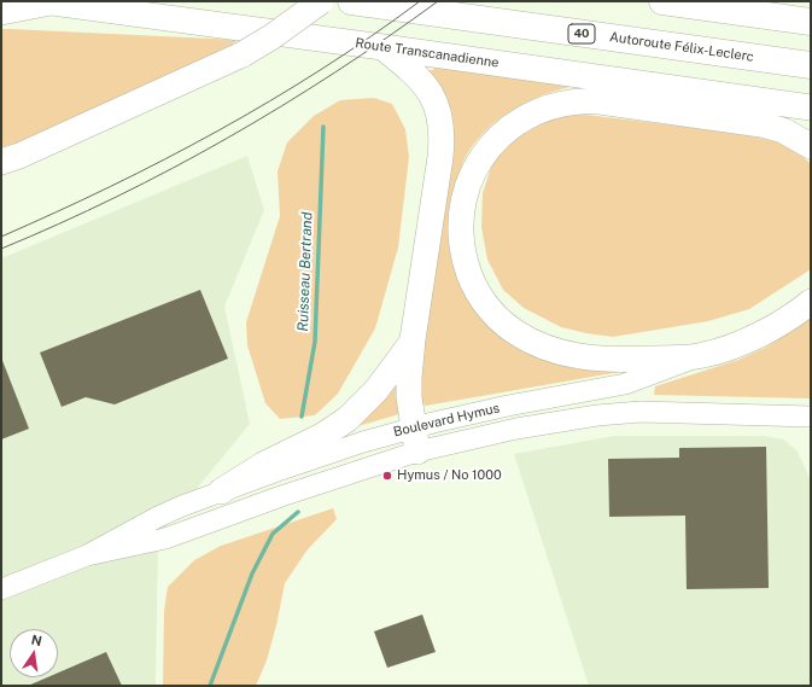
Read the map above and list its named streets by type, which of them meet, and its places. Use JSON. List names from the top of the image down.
{
  "streets": {
    "highway": ["40", "Autoroute Félix-Leclerc"],
    "main road": ["Route Transcanadienne", "Boulevard Hymus"]
  },
  "water": ["Ruisseau Bertrand"],
  "places": ["Hymus / No 1000"],
  "north": "top"
}
